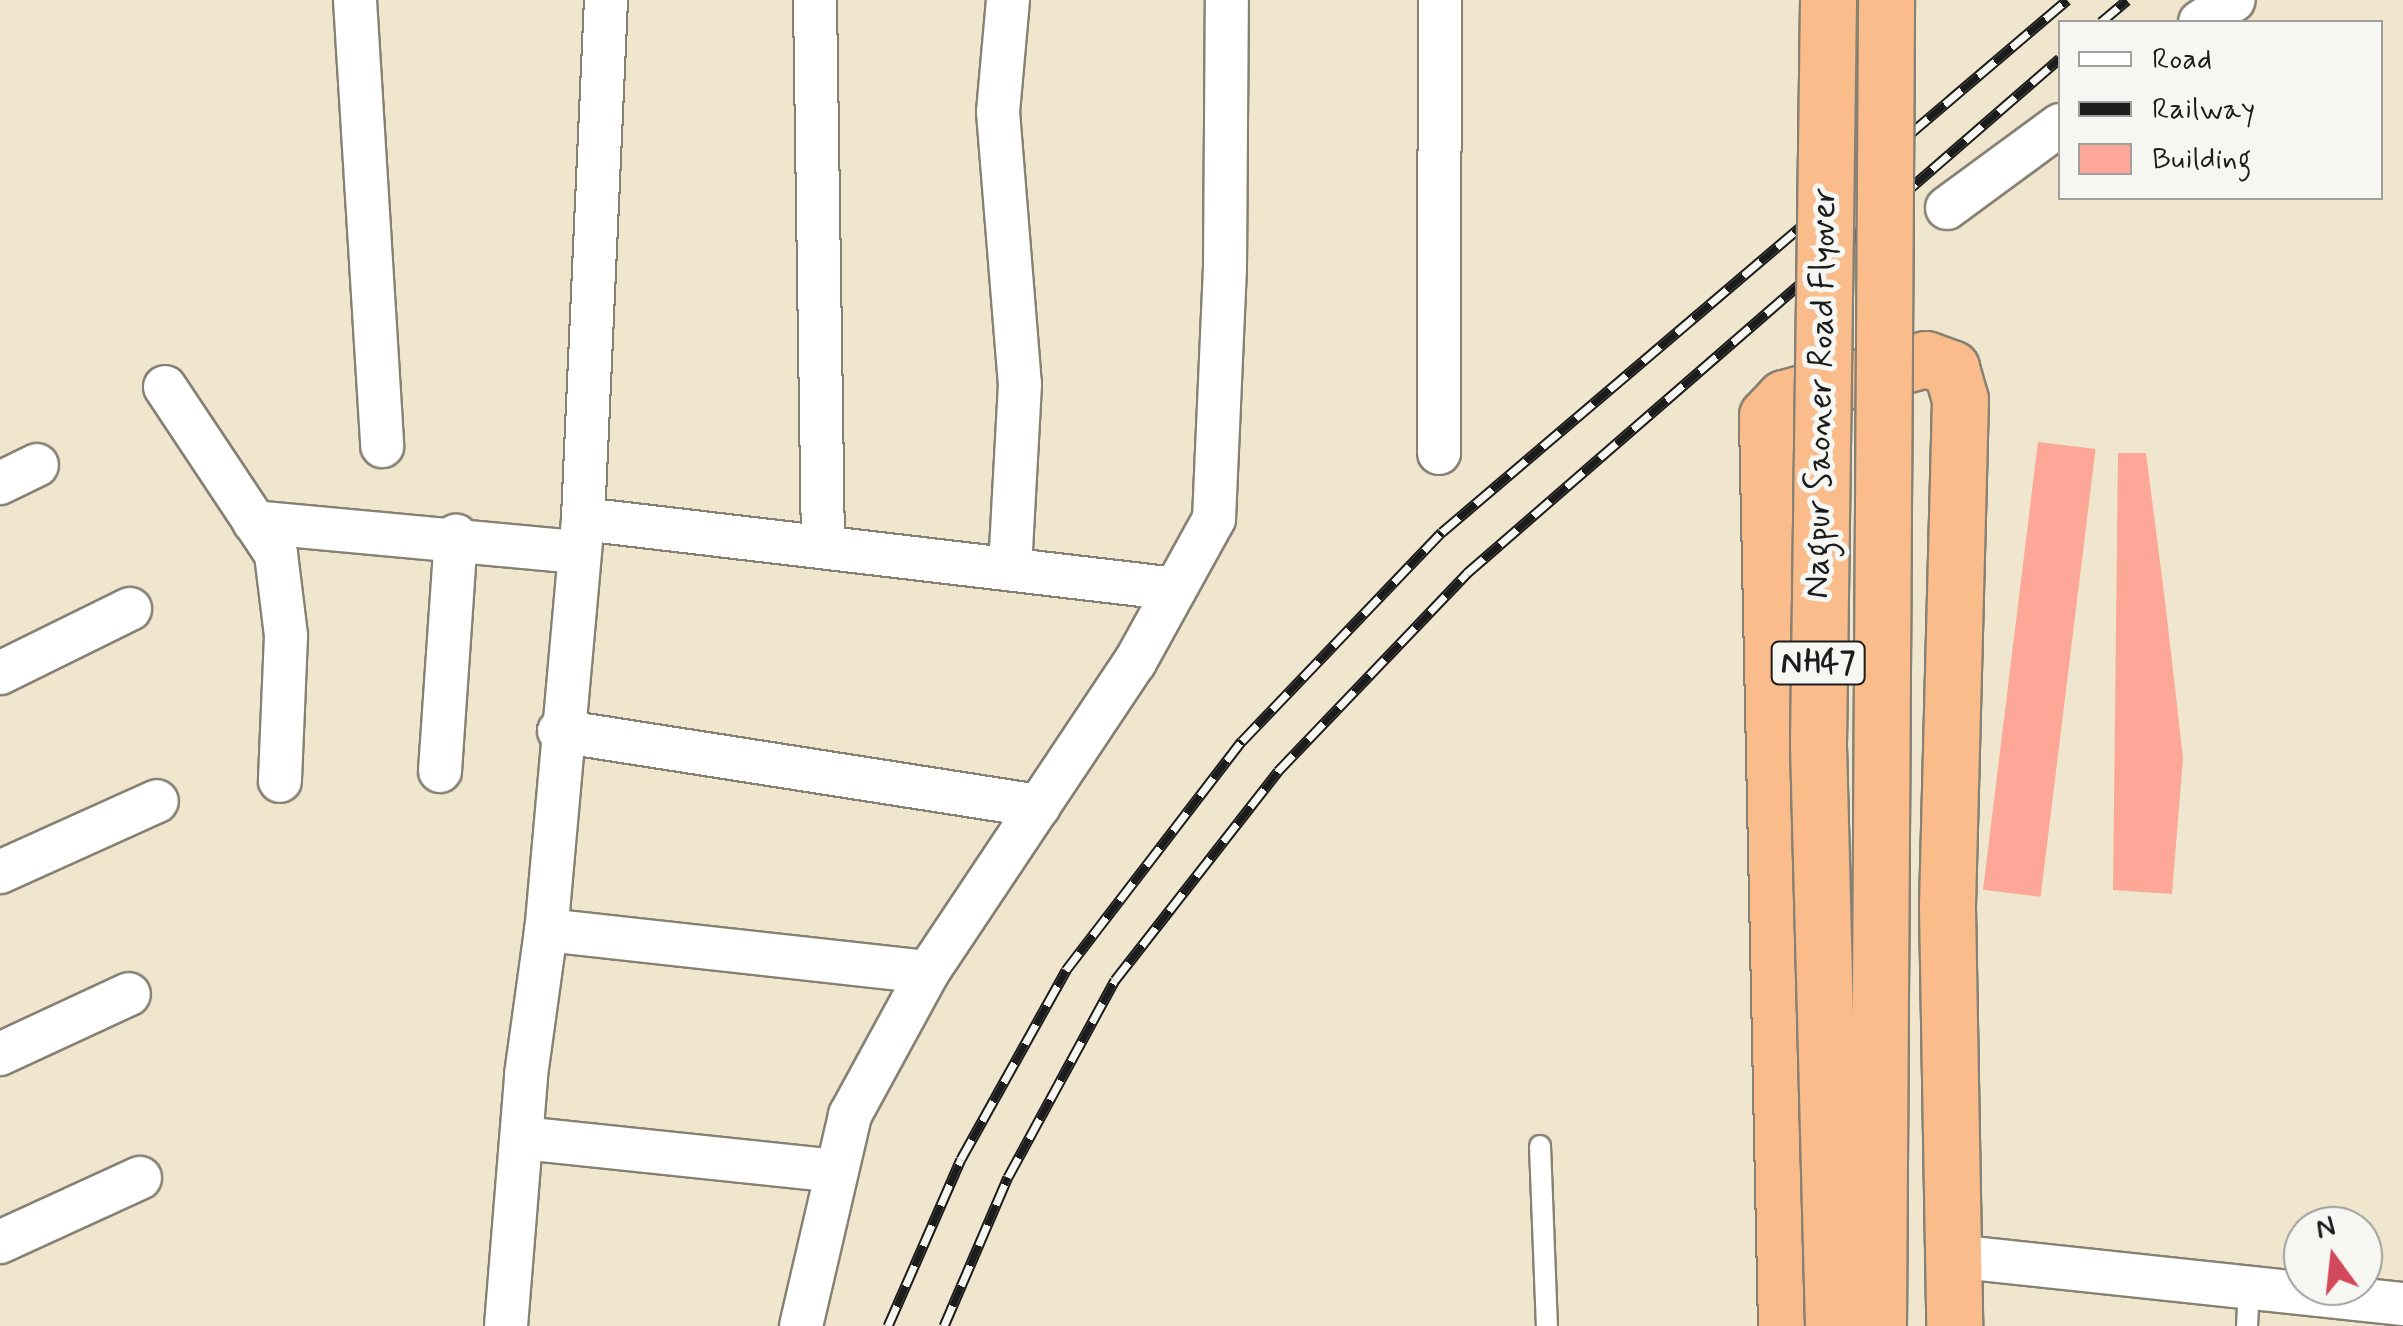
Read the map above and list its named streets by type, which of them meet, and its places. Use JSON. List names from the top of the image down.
{
  "streets": {
    "highway": ["Nagpur Saoner Road Flyover", "NH47"]
  },
  "legend": ["Road", "Railway", "Building"],
  "north": "top"
}
